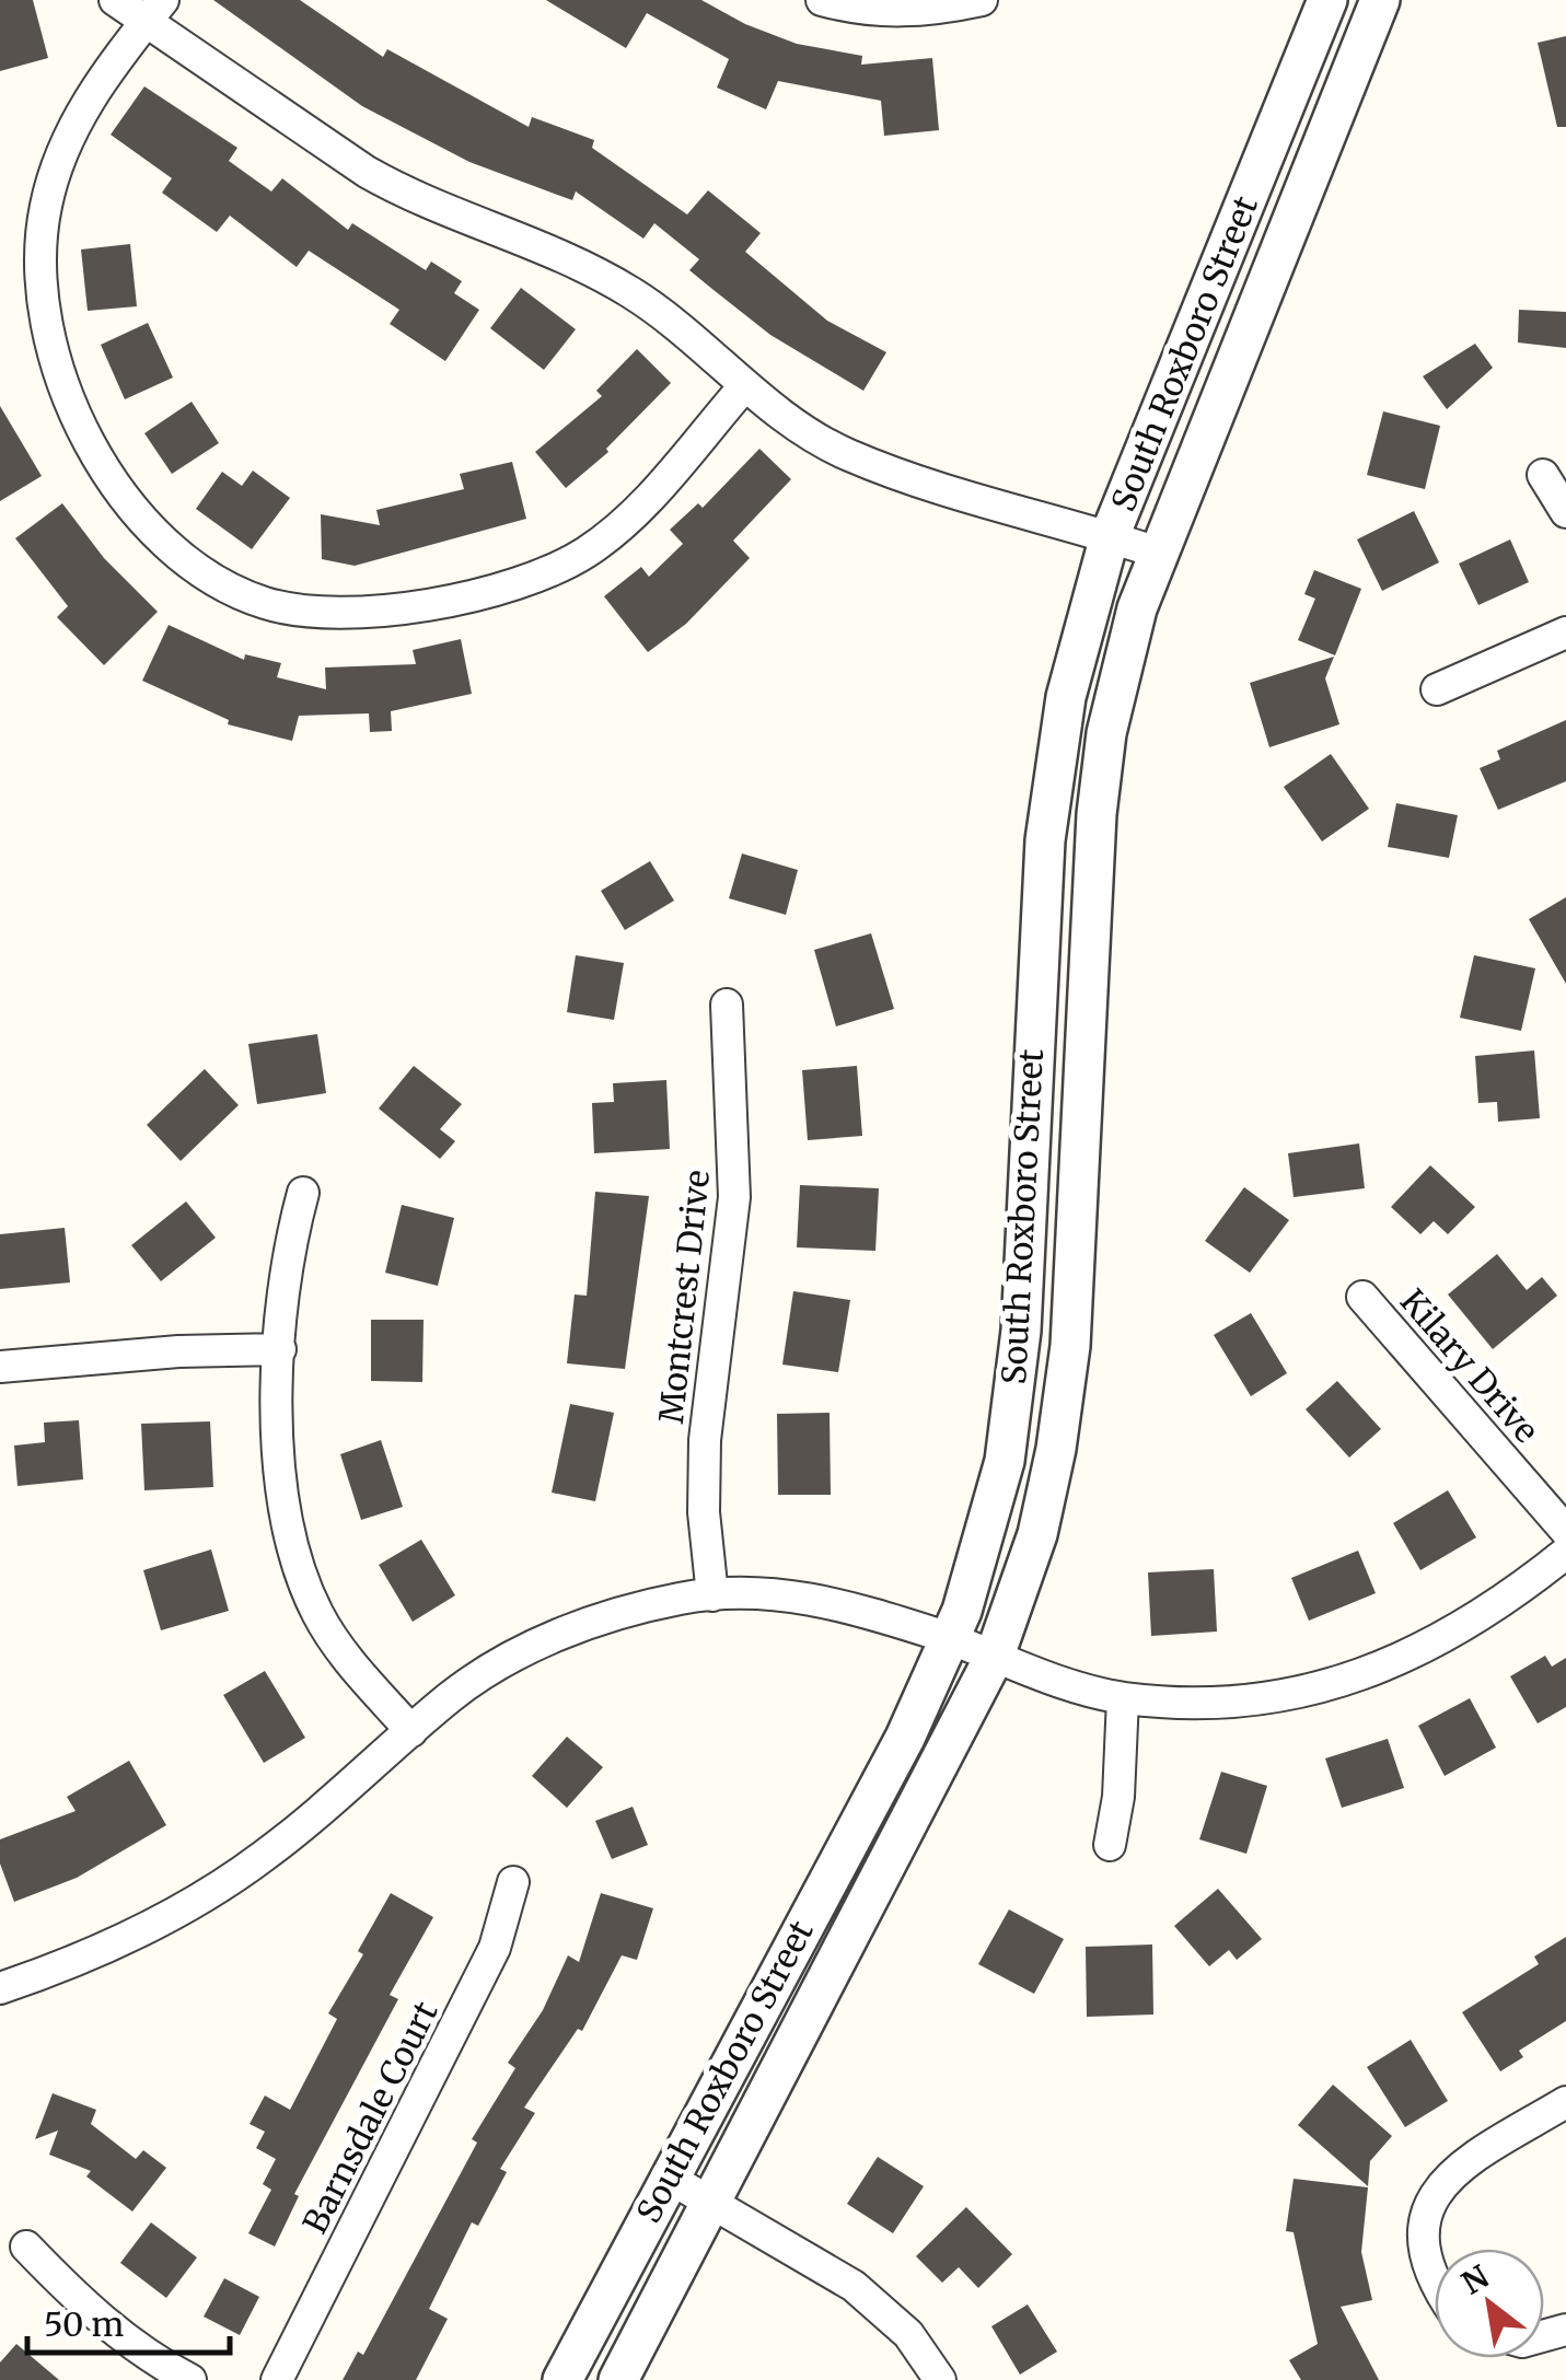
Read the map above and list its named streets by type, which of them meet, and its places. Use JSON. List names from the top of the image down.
{
  "streets": {
    "street": [
      "South Roxboro Street",
      "Montcrest Drive",
      "Kilary Drive",
      "Barnsdale Court"
    ]
  },
  "scale_bar": "50 m",
  "north": "top left"
}
